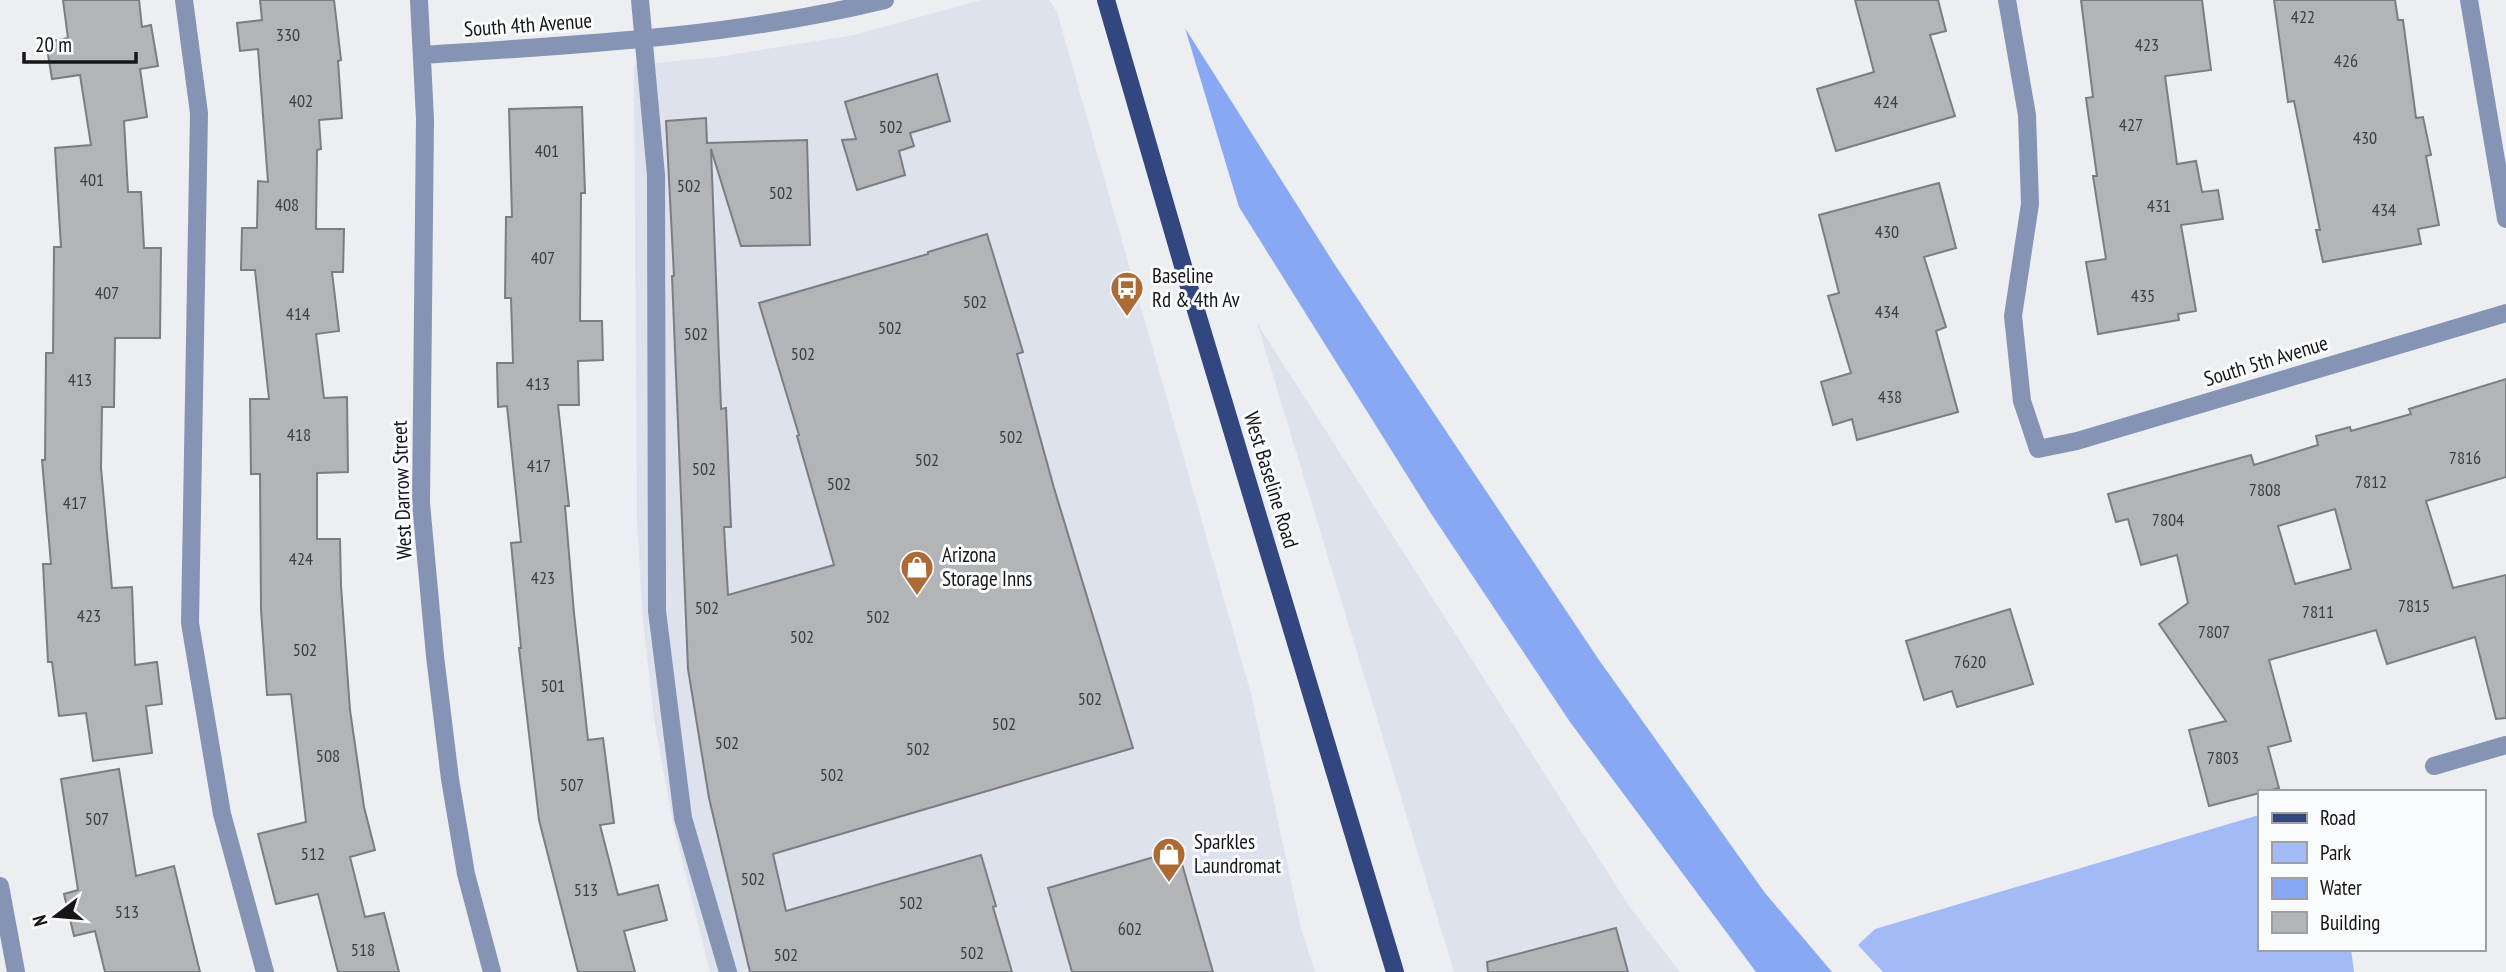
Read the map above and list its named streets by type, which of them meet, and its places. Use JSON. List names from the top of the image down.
{
  "streets": {
    "main road": ["West Baseline Road"],
    "street": ["South 4th Avenue", "South 5th Avenue", "West Darrow Street"]
  },
  "crossings": [
    ["South 4th Avenue", "West Darrow Street"]
  ],
  "places": {
    "bus stop": ["Baseline Rd & 4th Av"],
    "shop": ["Arizona Storage Inns", "Sparkles Laundromat"]
  },
  "house_numbers": [
    "422",
    "330",
    "423",
    "426",
    "402",
    "424",
    "427",
    "502",
    "430",
    "401",
    "401",
    "502",
    "502",
    "408",
    "431",
    "434",
    "430",
    "407",
    "407",
    "435",
    "502",
    "434",
    "414",
    "502",
    "502",
    "502",
    "413",
    "413",
    "438",
    "418",
    "502",
    "7816",
    "502",
    "417",
    "502",
    "7812",
    "502",
    "7808",
    "417",
    "7804",
    "424",
    "423",
    "7815",
    "502",
    "7811",
    "423",
    "502",
    "7807",
    "502",
    "502",
    "7620",
    "501",
    "502",
    "502",
    "502",
    "502",
    "508",
    "7803",
    "502",
    "507",
    "507",
    "512",
    "502",
    "513",
    "502",
    "513",
    "602",
    "518",
    "502",
    "502"
  ],
  "legend": [
    "Road",
    "Park",
    "Water",
    "Building"
  ],
  "scale_bar": "20 m",
  "north": "left"
}
